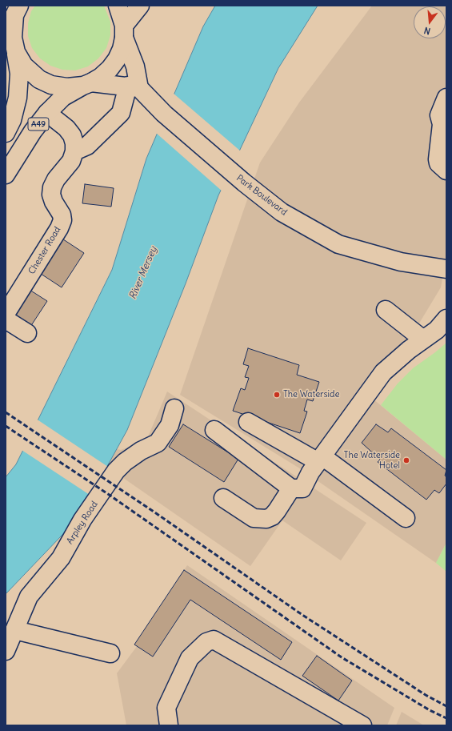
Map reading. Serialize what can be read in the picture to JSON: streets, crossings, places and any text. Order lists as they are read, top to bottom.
{
  "streets": {
    "main road": [
      "A49",
      "Park Boulevard",
      "Chester Road",
      "Arpley Road"
    ]
  },
  "water": ["River Mersey"],
  "places": ["The Waterside", "The Waterside Hotel"],
  "north": "bottom"
}
